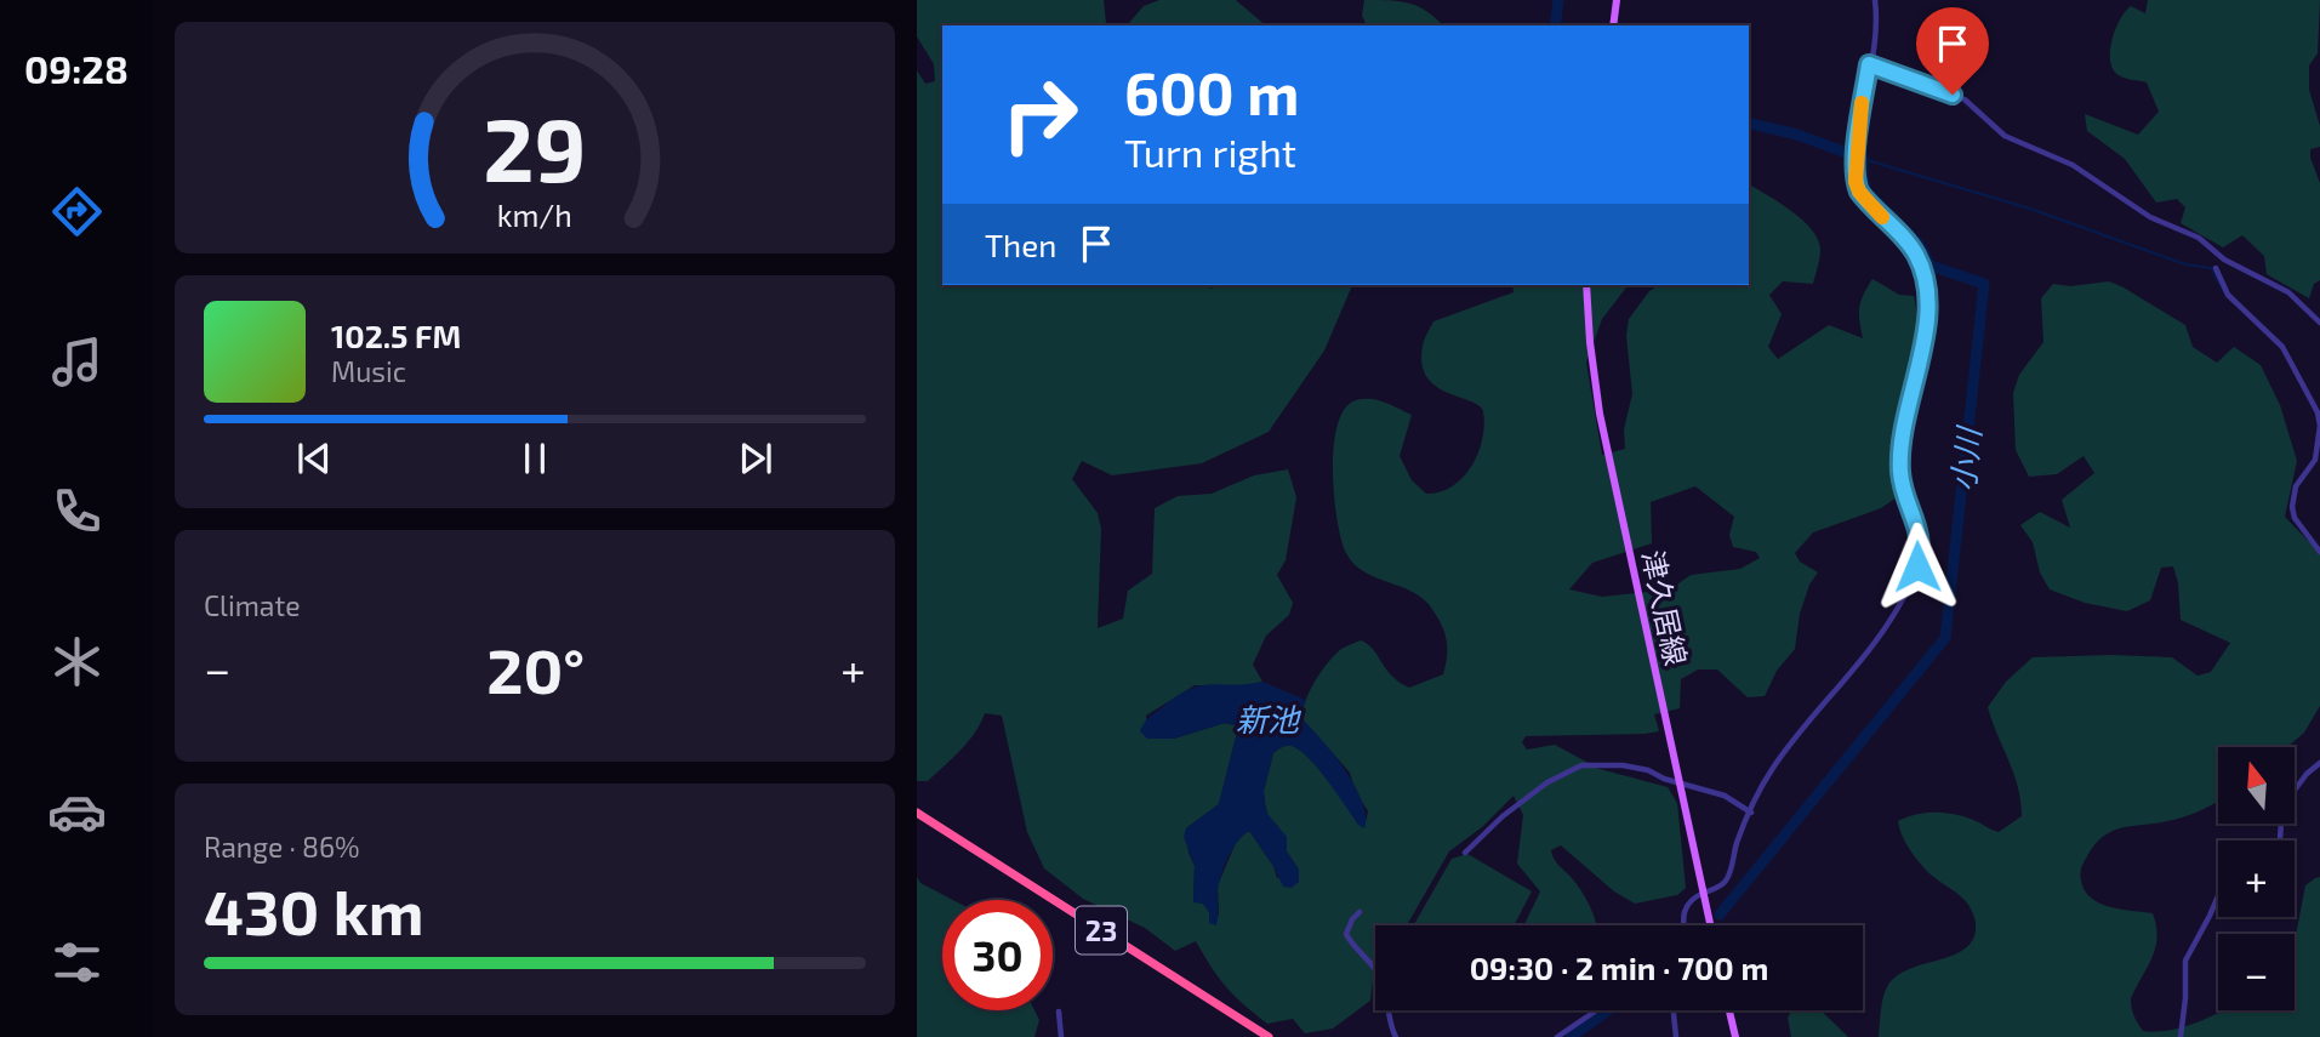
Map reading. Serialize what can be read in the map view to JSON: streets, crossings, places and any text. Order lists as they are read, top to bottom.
{
  "streets": {
    "highway": ["23"],
    "main road": ["津久居線"]
  },
  "water": ["小川", "新池"],
  "north": "top",
  "page": {
    "tabs": "09:28",
    "turn": ["600 m", "Turn right"],
    "then": "Then",
    "song": ["102.5 FM", "Music"],
    "tile": [
      "Climate",
      ["Range · 86%", "430 km"]
    ],
    "heat": ["−", "20°", "+"],
    "map_buttons": ["+", "−"],
    "limit": "30",
    "trip": "09:30 · 2 min · 700 m",
    "gauge": ["29", "km/h"]
  }
}
